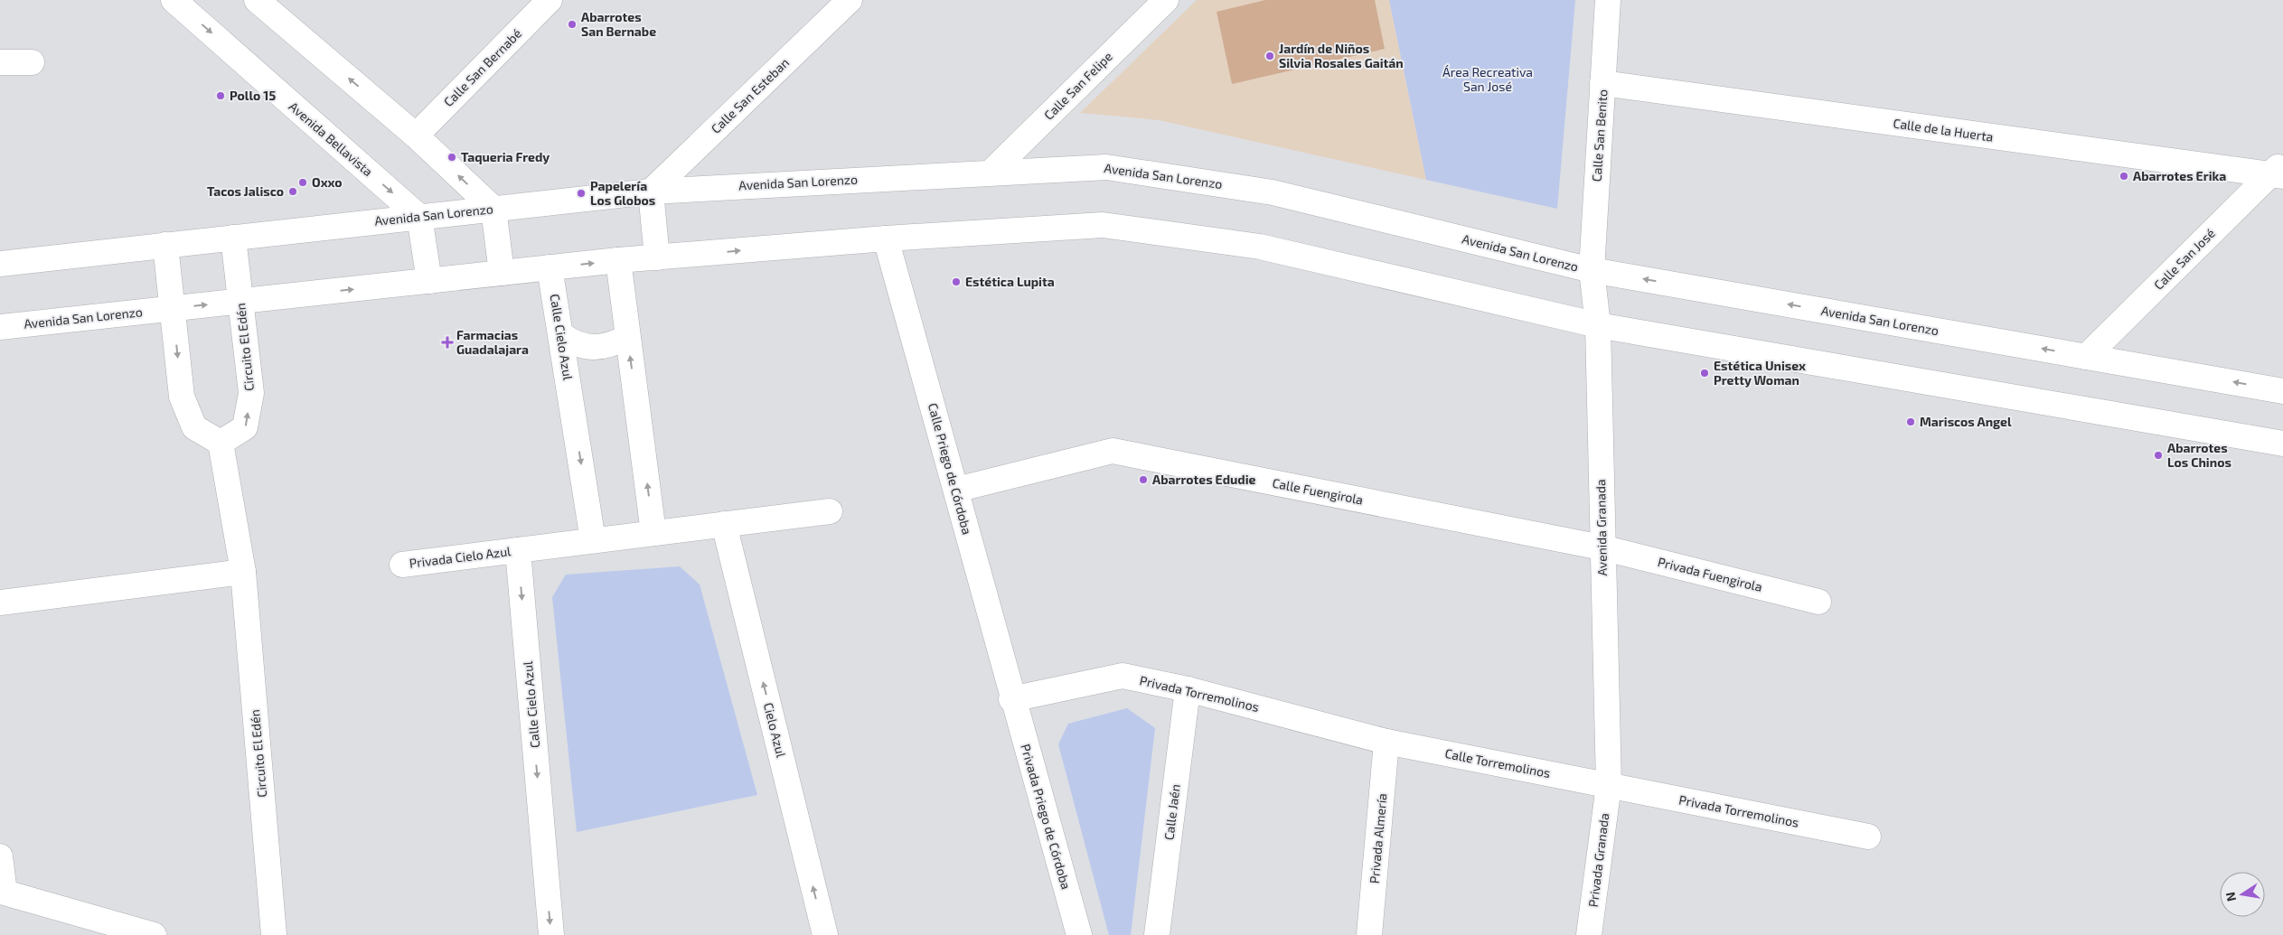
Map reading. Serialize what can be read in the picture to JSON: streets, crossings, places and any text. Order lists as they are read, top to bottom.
{
  "streets": {
    "street": [
      "Calle San Bernabé",
      "Calle San Felipe",
      "Calle San Esteban",
      "Calle de la Huerta",
      "Calle San Benito",
      "Avenida Bellavista",
      "Avenida San Lorenzo",
      "Calle San José",
      "Calle Cielo Azul",
      "Circuito El Edén",
      "Calle Priego de Córdoba",
      "Calle Fuengirola",
      "Avenida Granada",
      "Privada Cielo Azul",
      "Privada Fuengirola",
      "Privada Torremolinos",
      "Cielo Azul",
      "Calle Torremolinos",
      "Calle Jaén",
      "Privada Priego de Córdoba",
      "Privada Almería",
      "Privada Granada"
    ]
  },
  "crossings": [
    ["Calle San Felipe", "Avenida San Lorenzo"],
    ["Calle San Esteban", "Avenida San Lorenzo"],
    ["Calle de la Huerta", "Calle San Benito"],
    ["Calle de la Huerta", "Calle San José"],
    ["Calle San Benito", "Avenida San Lorenzo"],
    ["Calle San Benito", "Avenida Granada"],
    ["Avenida Bellavista", "Avenida San Lorenzo"],
    ["Avenida San Lorenzo", "Calle San José"],
    ["Avenida San Lorenzo", "Calle Cielo Azul"],
    ["Avenida San Lorenzo", "Circuito El Edén"],
    ["Avenida San Lorenzo", "Calle Priego de Córdoba"],
    ["Avenida San Lorenzo", "Avenida Granada"],
    ["Calle Cielo Azul", "Privada Cielo Azul"],
    ["Calle Priego de Córdoba", "Calle Fuengirola"],
    ["Calle Priego de Córdoba", "Privada Torremolinos"],
    ["Calle Priego de Córdoba", "Privada Priego de Córdoba"],
    ["Calle Fuengirola", "Avenida Granada"],
    ["Calle Fuengirola", "Privada Fuengirola"],
    ["Avenida Granada", "Privada Fuengirola"],
    ["Avenida Granada", "Privada Torremolinos"],
    ["Avenida Granada", "Calle Torremolinos"],
    ["Avenida Granada", "Privada Granada"],
    ["Privada Torremolinos", "Calle Torremolinos"],
    ["Privada Torremolinos", "Calle Jaén"],
    ["Privada Torremolinos", "Privada Priego de Córdoba"],
    ["Privada Torremolinos", "Privada Almería"],
    ["Privada Torremolinos", "Privada Granada"],
    ["Calle Torremolinos", "Privada Almería"],
    ["Calle Torremolinos", "Privada Granada"]
  ],
  "one_way": ["Cielo Azul"],
  "parks": ["Área Recreativa San José"],
  "places": {
    "other": [
      "Abarrotes San Bernabe",
      "Jardín de Niños Silvia Rosales Gaitán",
      "Pollo 15",
      "Taqueria Fredy",
      "Abarrotes Erika",
      "Oxxo",
      "Tacos Jalisco",
      "Papelería Los Globos",
      "Estética Lupita",
      "Estética Unisex Pretty Woman",
      "Mariscos Angel",
      "Abarrotes Los Chinos",
      "Abarrotes Edudie"
    ],
    "health": ["Farmacias Guadalajara"]
  },
  "north": "left"
}
